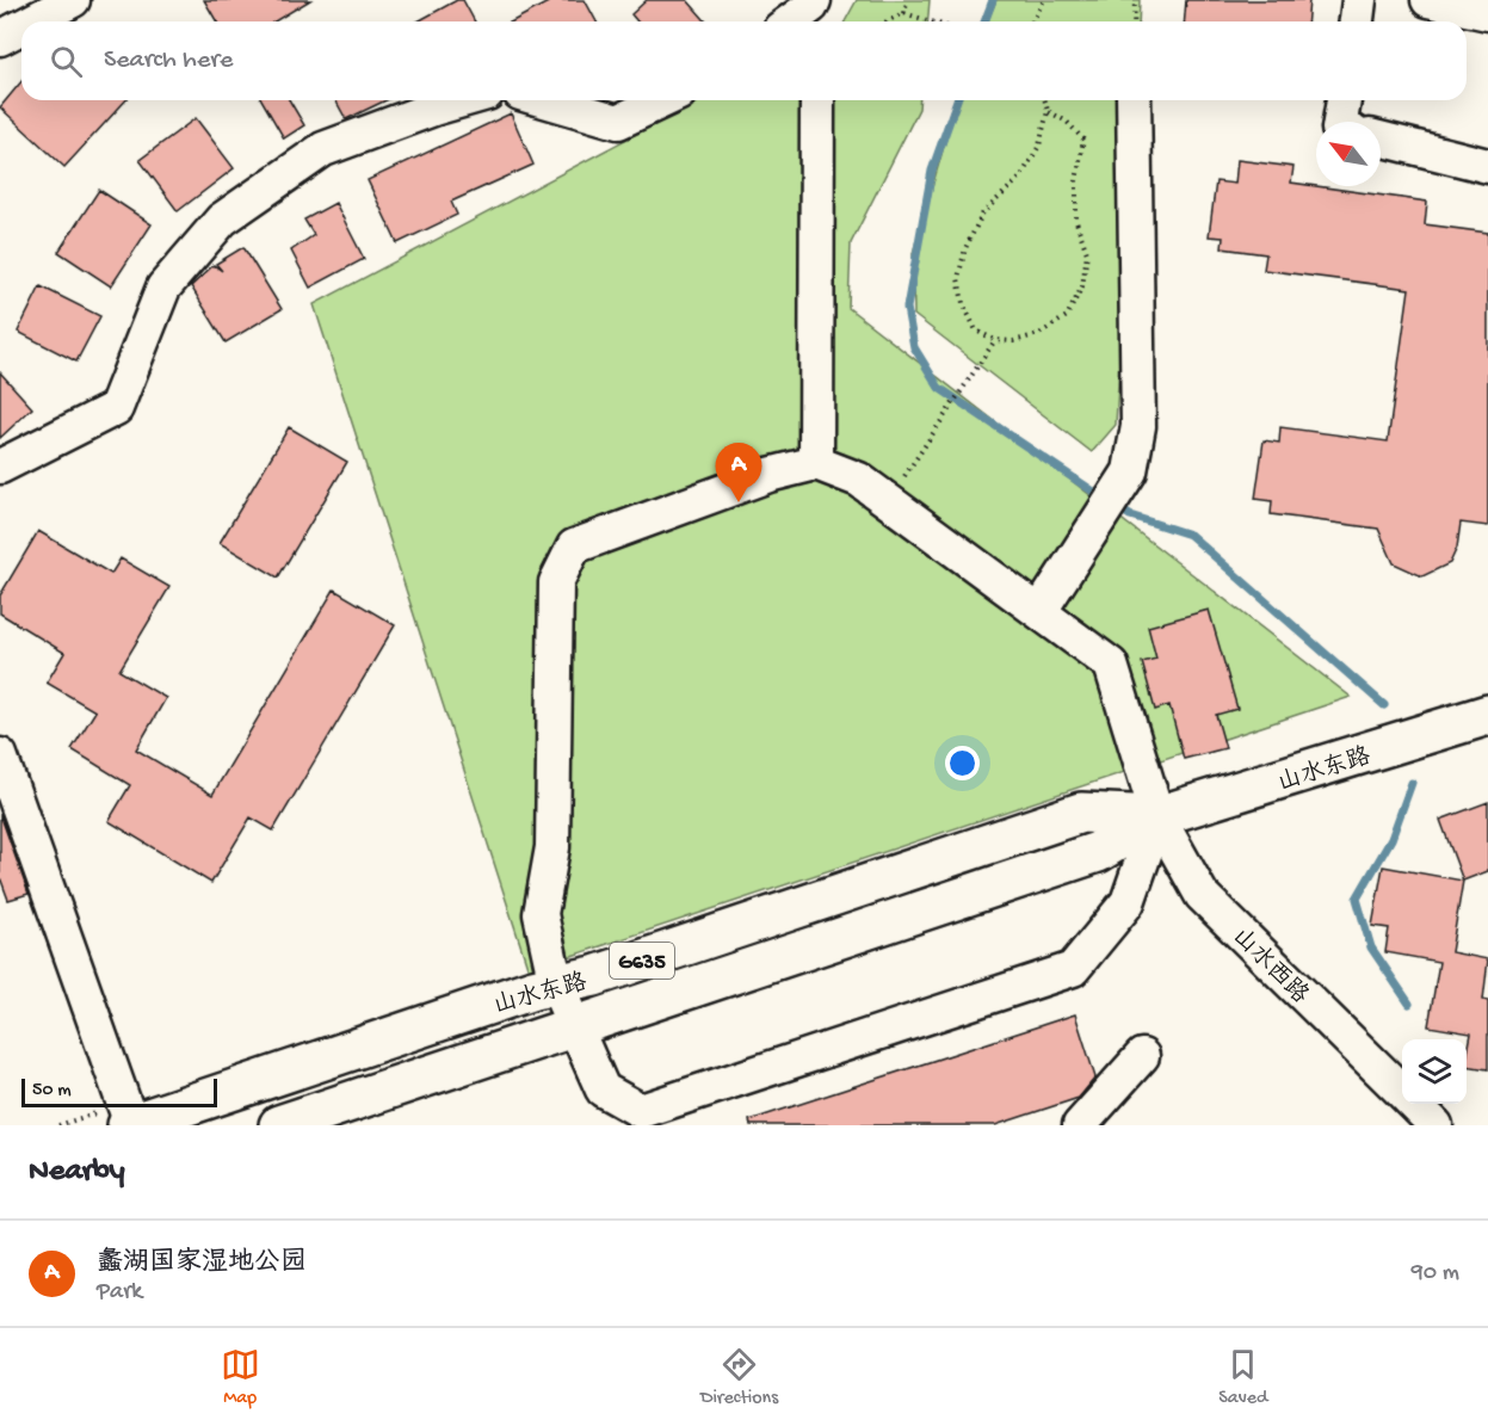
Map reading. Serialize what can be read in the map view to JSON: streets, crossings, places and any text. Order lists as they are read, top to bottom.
{
  "streets": {
    "highway": ["山水东路", "G635"],
    "street": ["山水西路"]
  },
  "crossings": [
    ["山水东路", "山水西路"]
  ],
  "scale_bar": "50 m",
  "north": "top left",
  "page": {
    "search": "Search here",
    "pins": "A",
    "scale": "50 m",
    "heading": "Nearby",
    "list": [
      {
        "mark": "A",
        "name": "蠡湖国家湿地公园",
        "note": "Park",
        "value": "90 m"
      }
    ],
    "nav": ["Map", "Directions", "Saved"]
  }
}
